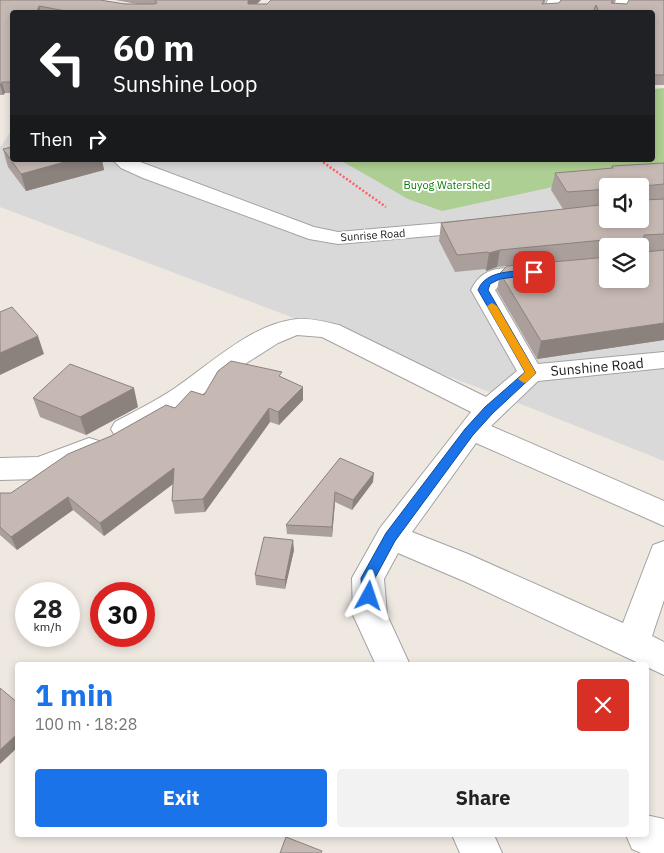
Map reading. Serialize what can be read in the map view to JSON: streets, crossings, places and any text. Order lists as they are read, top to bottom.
{
  "streets": {
    "street": ["Sunrise Road", "Sunshine Road"]
  },
  "parks": ["Buyog Watershed"],
  "page": {
    "turn": ["60 m", "Sunshine Loop"],
    "then": "Then",
    "speed": "28 km/h",
    "limit": "30",
    "heading": ["1 min", "100 m · 18:28"],
    "buttons": ["Exit", "Share"]
  }
}
